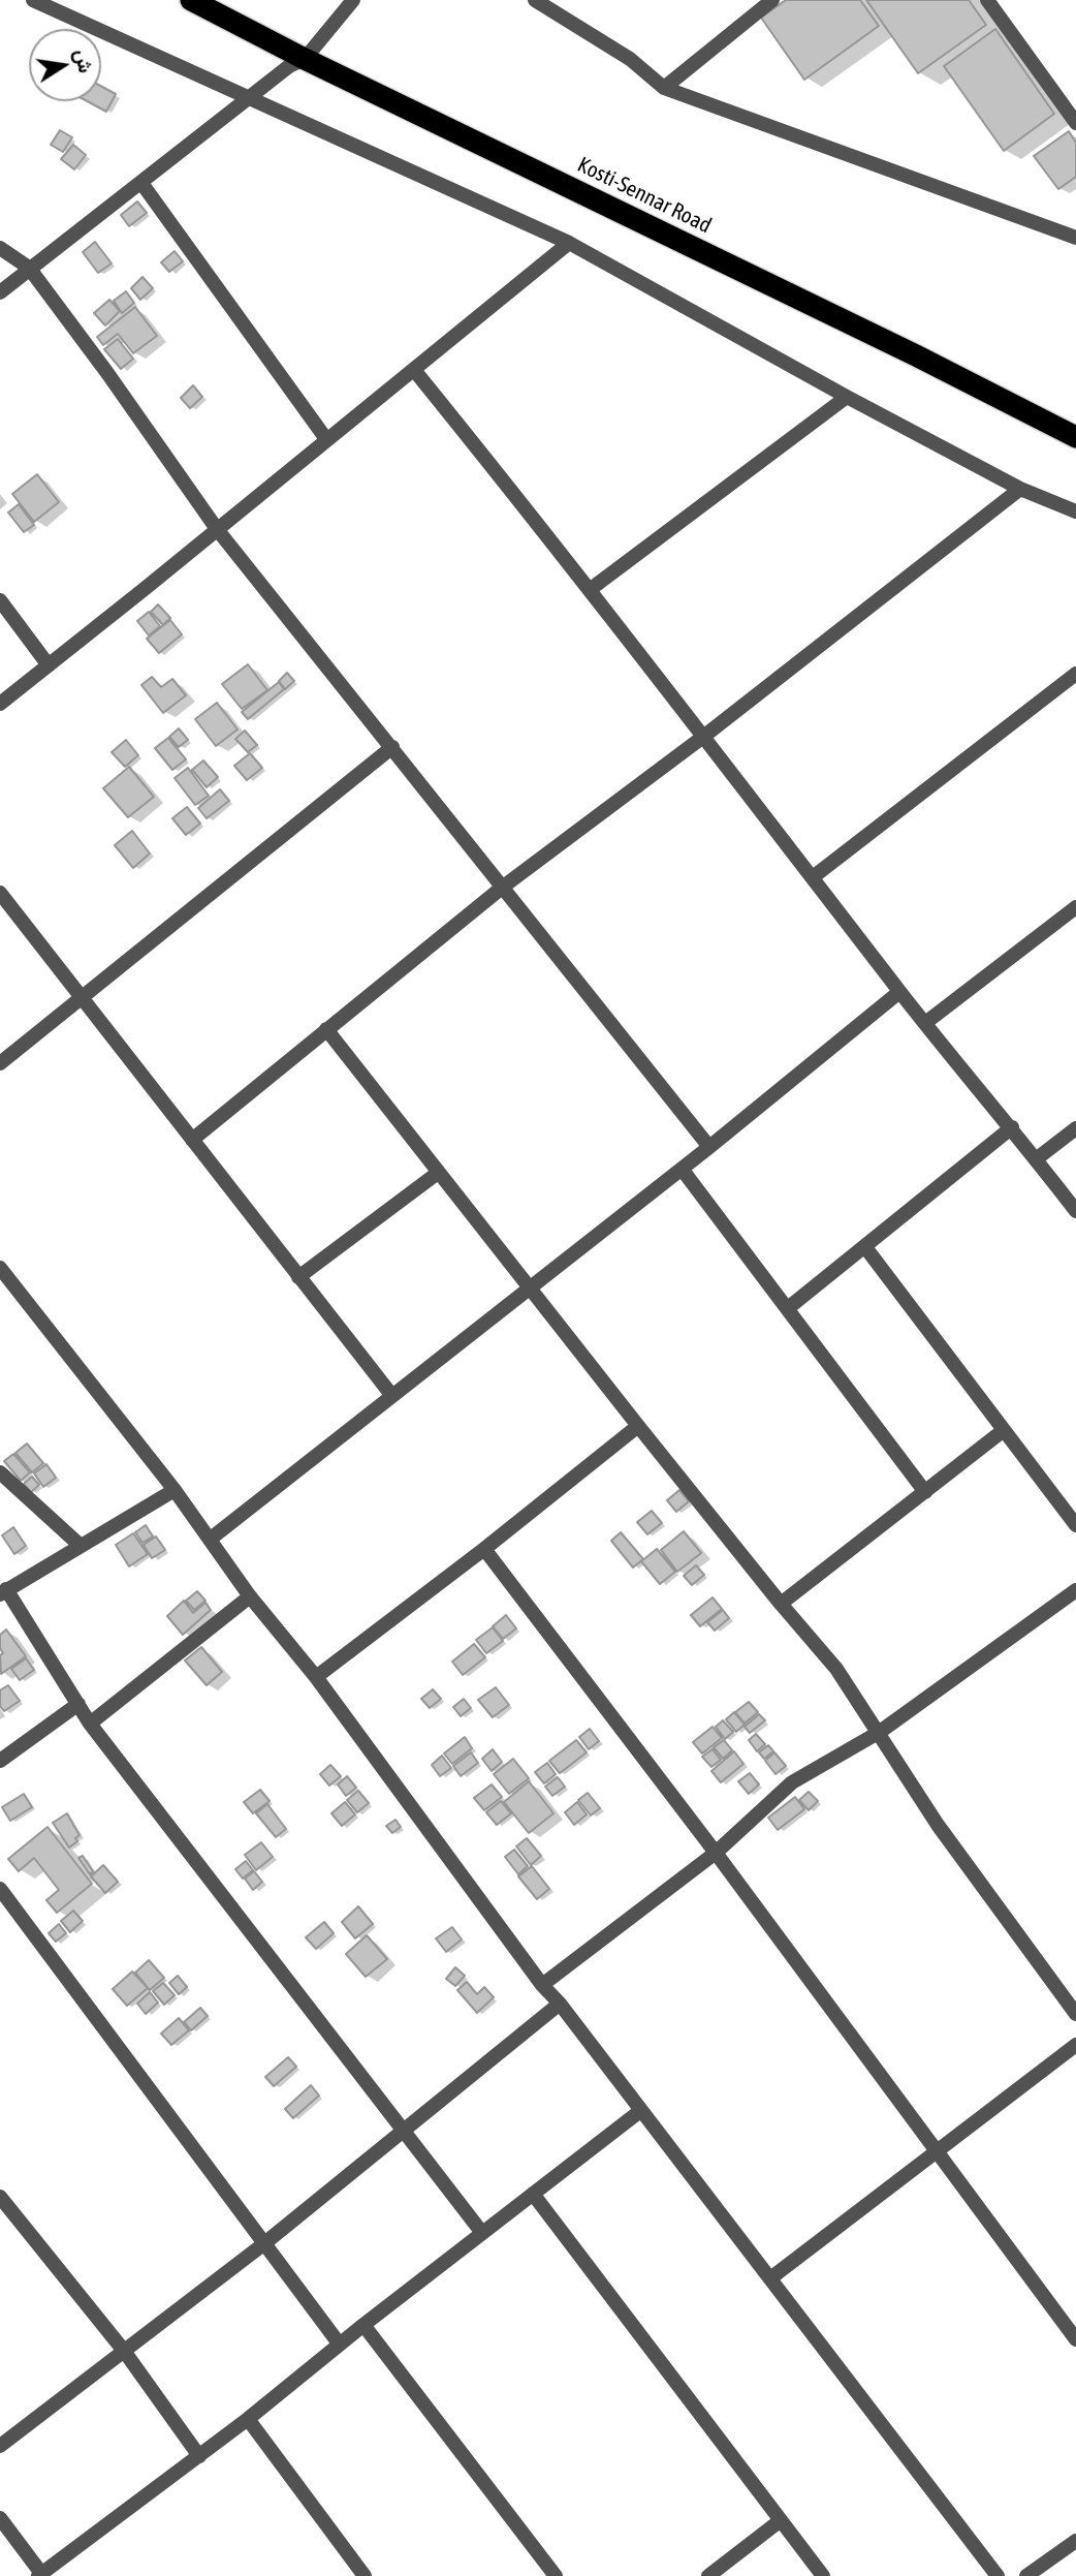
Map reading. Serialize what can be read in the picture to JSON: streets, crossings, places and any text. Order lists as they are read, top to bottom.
{
  "streets": {
    "highway": ["Kosti-Sennar Road"]
  },
  "north": "right"
}
